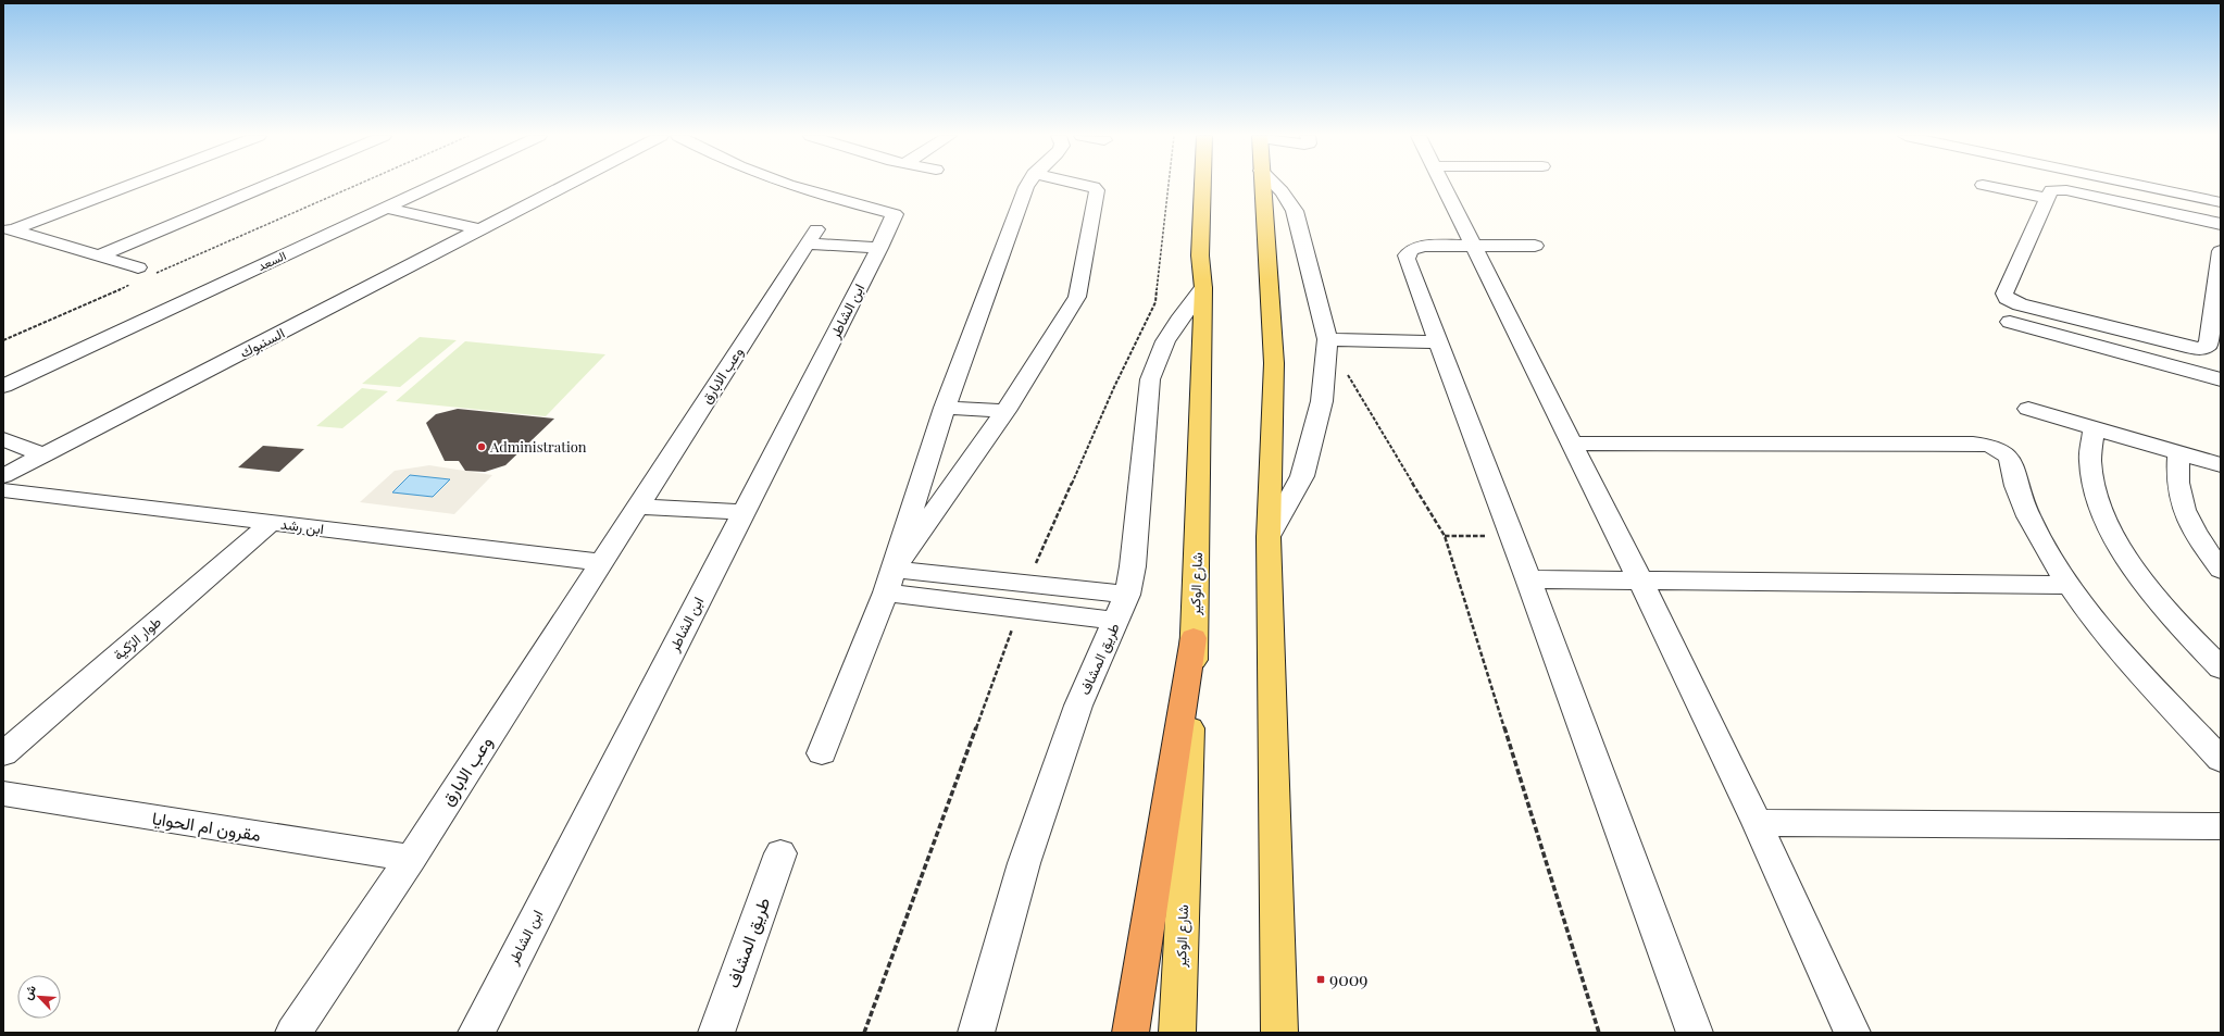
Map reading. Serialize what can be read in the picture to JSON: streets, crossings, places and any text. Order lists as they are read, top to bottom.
{
  "streets": {
    "main road": ["شارع الوكير"],
    "street": [
      "السعد",
      "ابن الشاطر",
      "السنبوك",
      "وعب الابارق",
      "ابن رشد",
      "طوار الرّكية",
      "طريق المشاف",
      "مقرون ام الحوايا"
    ]
  },
  "crossings": [
    ["ابن الشاطر", "وعب الابارق"],
    ["وعب الابارق", "ابن رشد"],
    ["وعب الابارق", "مقرون ام الحوايا"],
    ["ابن رشد", "طوار الرّكية"],
    ["شارع الوكير", "طريق المشاف"]
  ],
  "places": {
    "other": ["Administration"],
    "transit": ["9009"]
  },
  "north": "top left"
}
